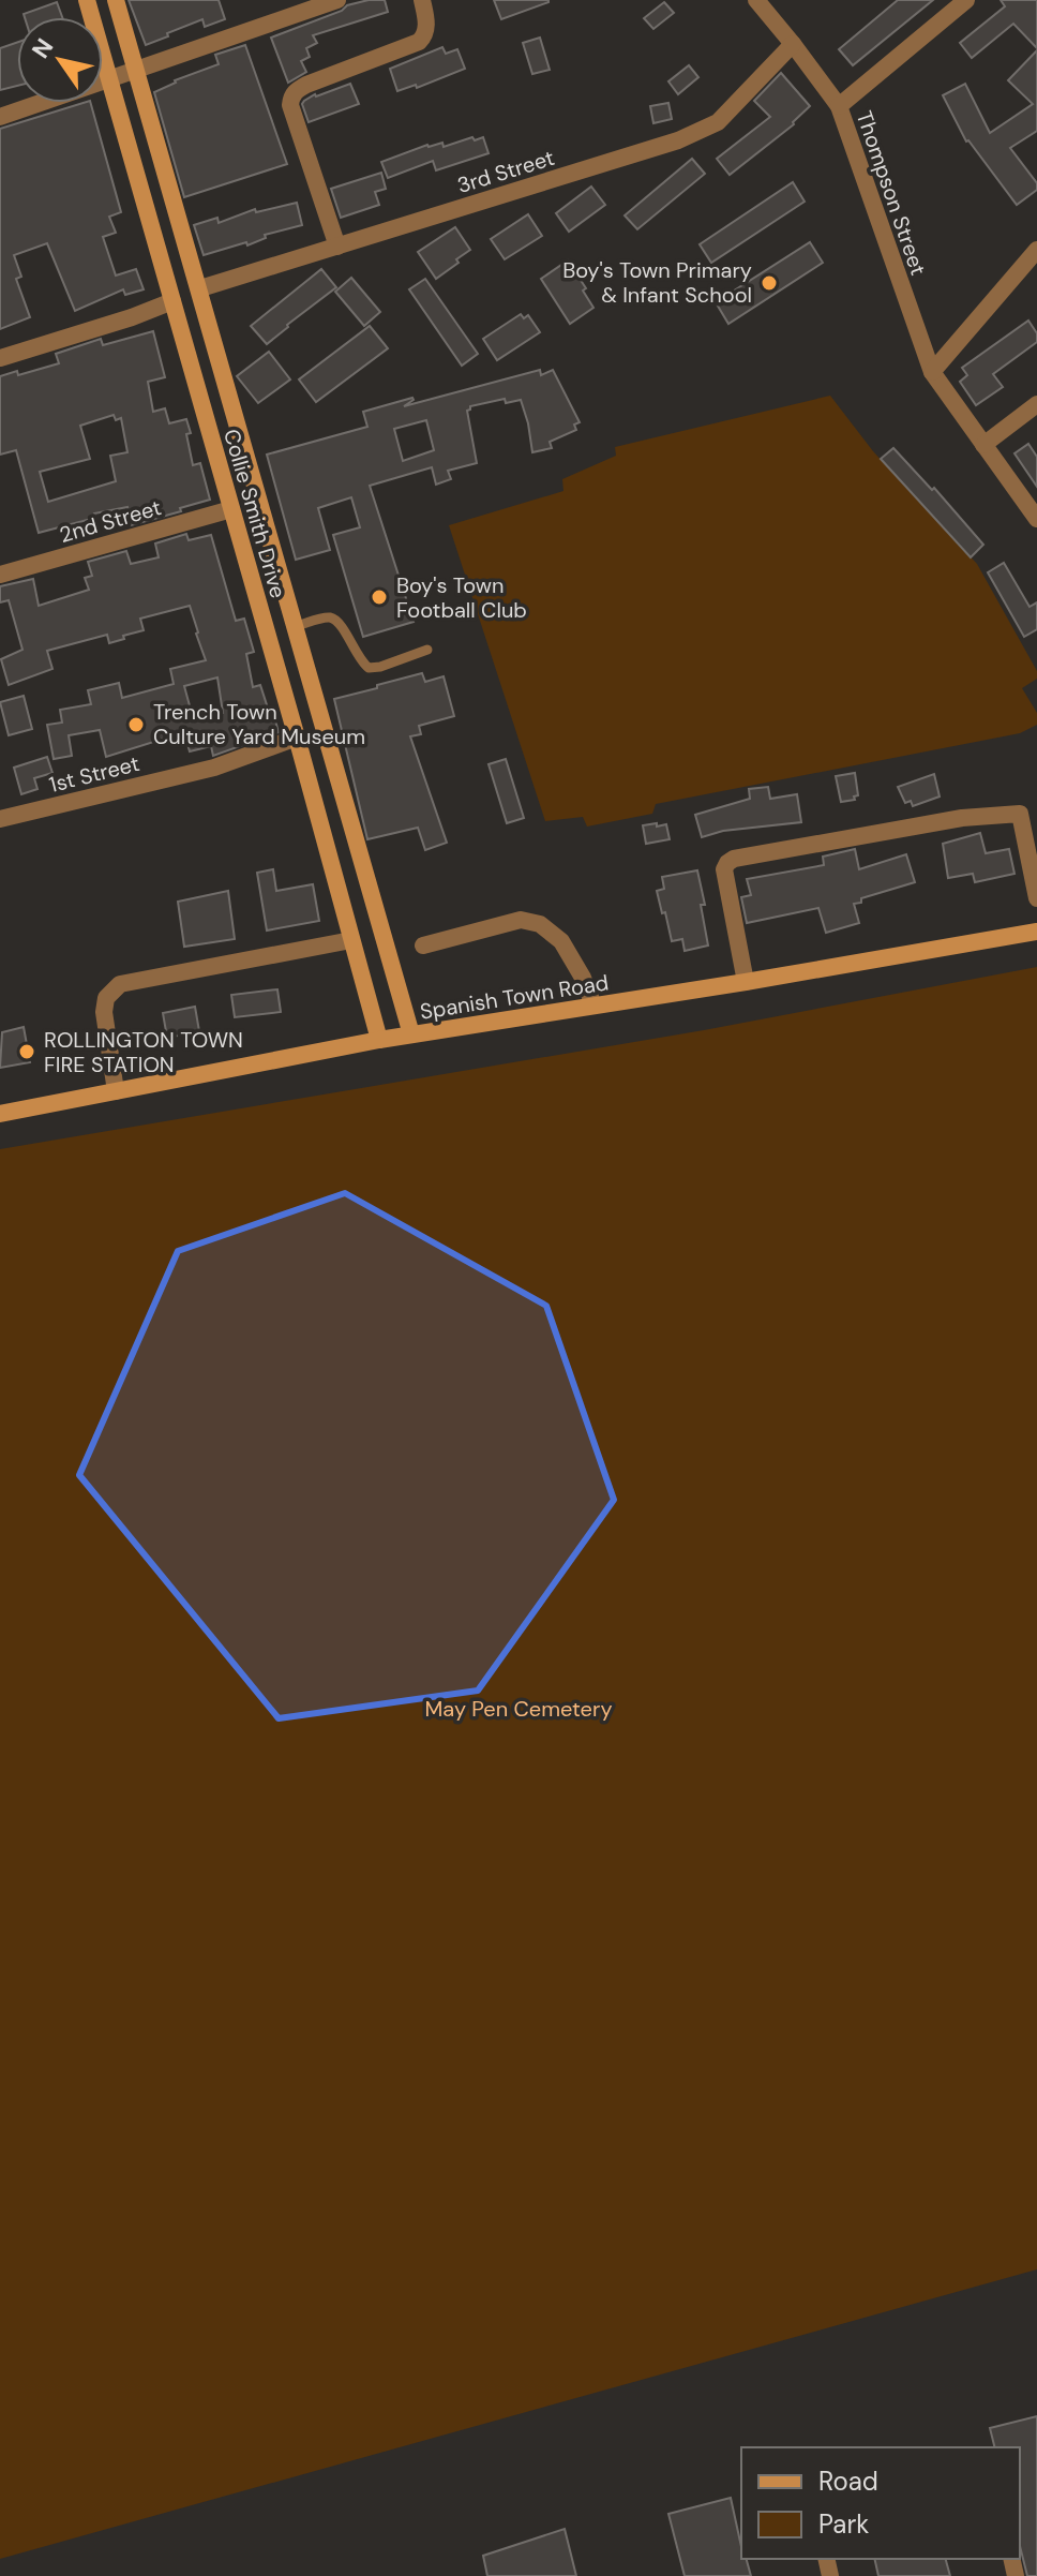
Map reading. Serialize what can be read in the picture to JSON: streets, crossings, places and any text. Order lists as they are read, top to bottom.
{
  "streets": {
    "street": [
      "3rd Street",
      "Thompson Street",
      "Collie Smith Drive",
      "2nd Street",
      "1st Street",
      "Spanish Town Road"
    ]
  },
  "crossings": [
    ["3rd Street", "Thompson Street"],
    ["3rd Street", "Collie Smith Drive"],
    ["Collie Smith Drive", "2nd Street"],
    ["Collie Smith Drive", "1st Street"],
    ["Collie Smith Drive", "Spanish Town Road"]
  ],
  "parks": ["May Pen Cemetery"],
  "places": [
    "Boy's Town Primary & Infant School",
    "Boy's Town Football Club",
    "Trench Town Culture Yard Museum",
    "ROLLINGTON TOWN FIRE STATION"
  ],
  "legend": ["Road", "Park"],
  "north": "top left"
}
